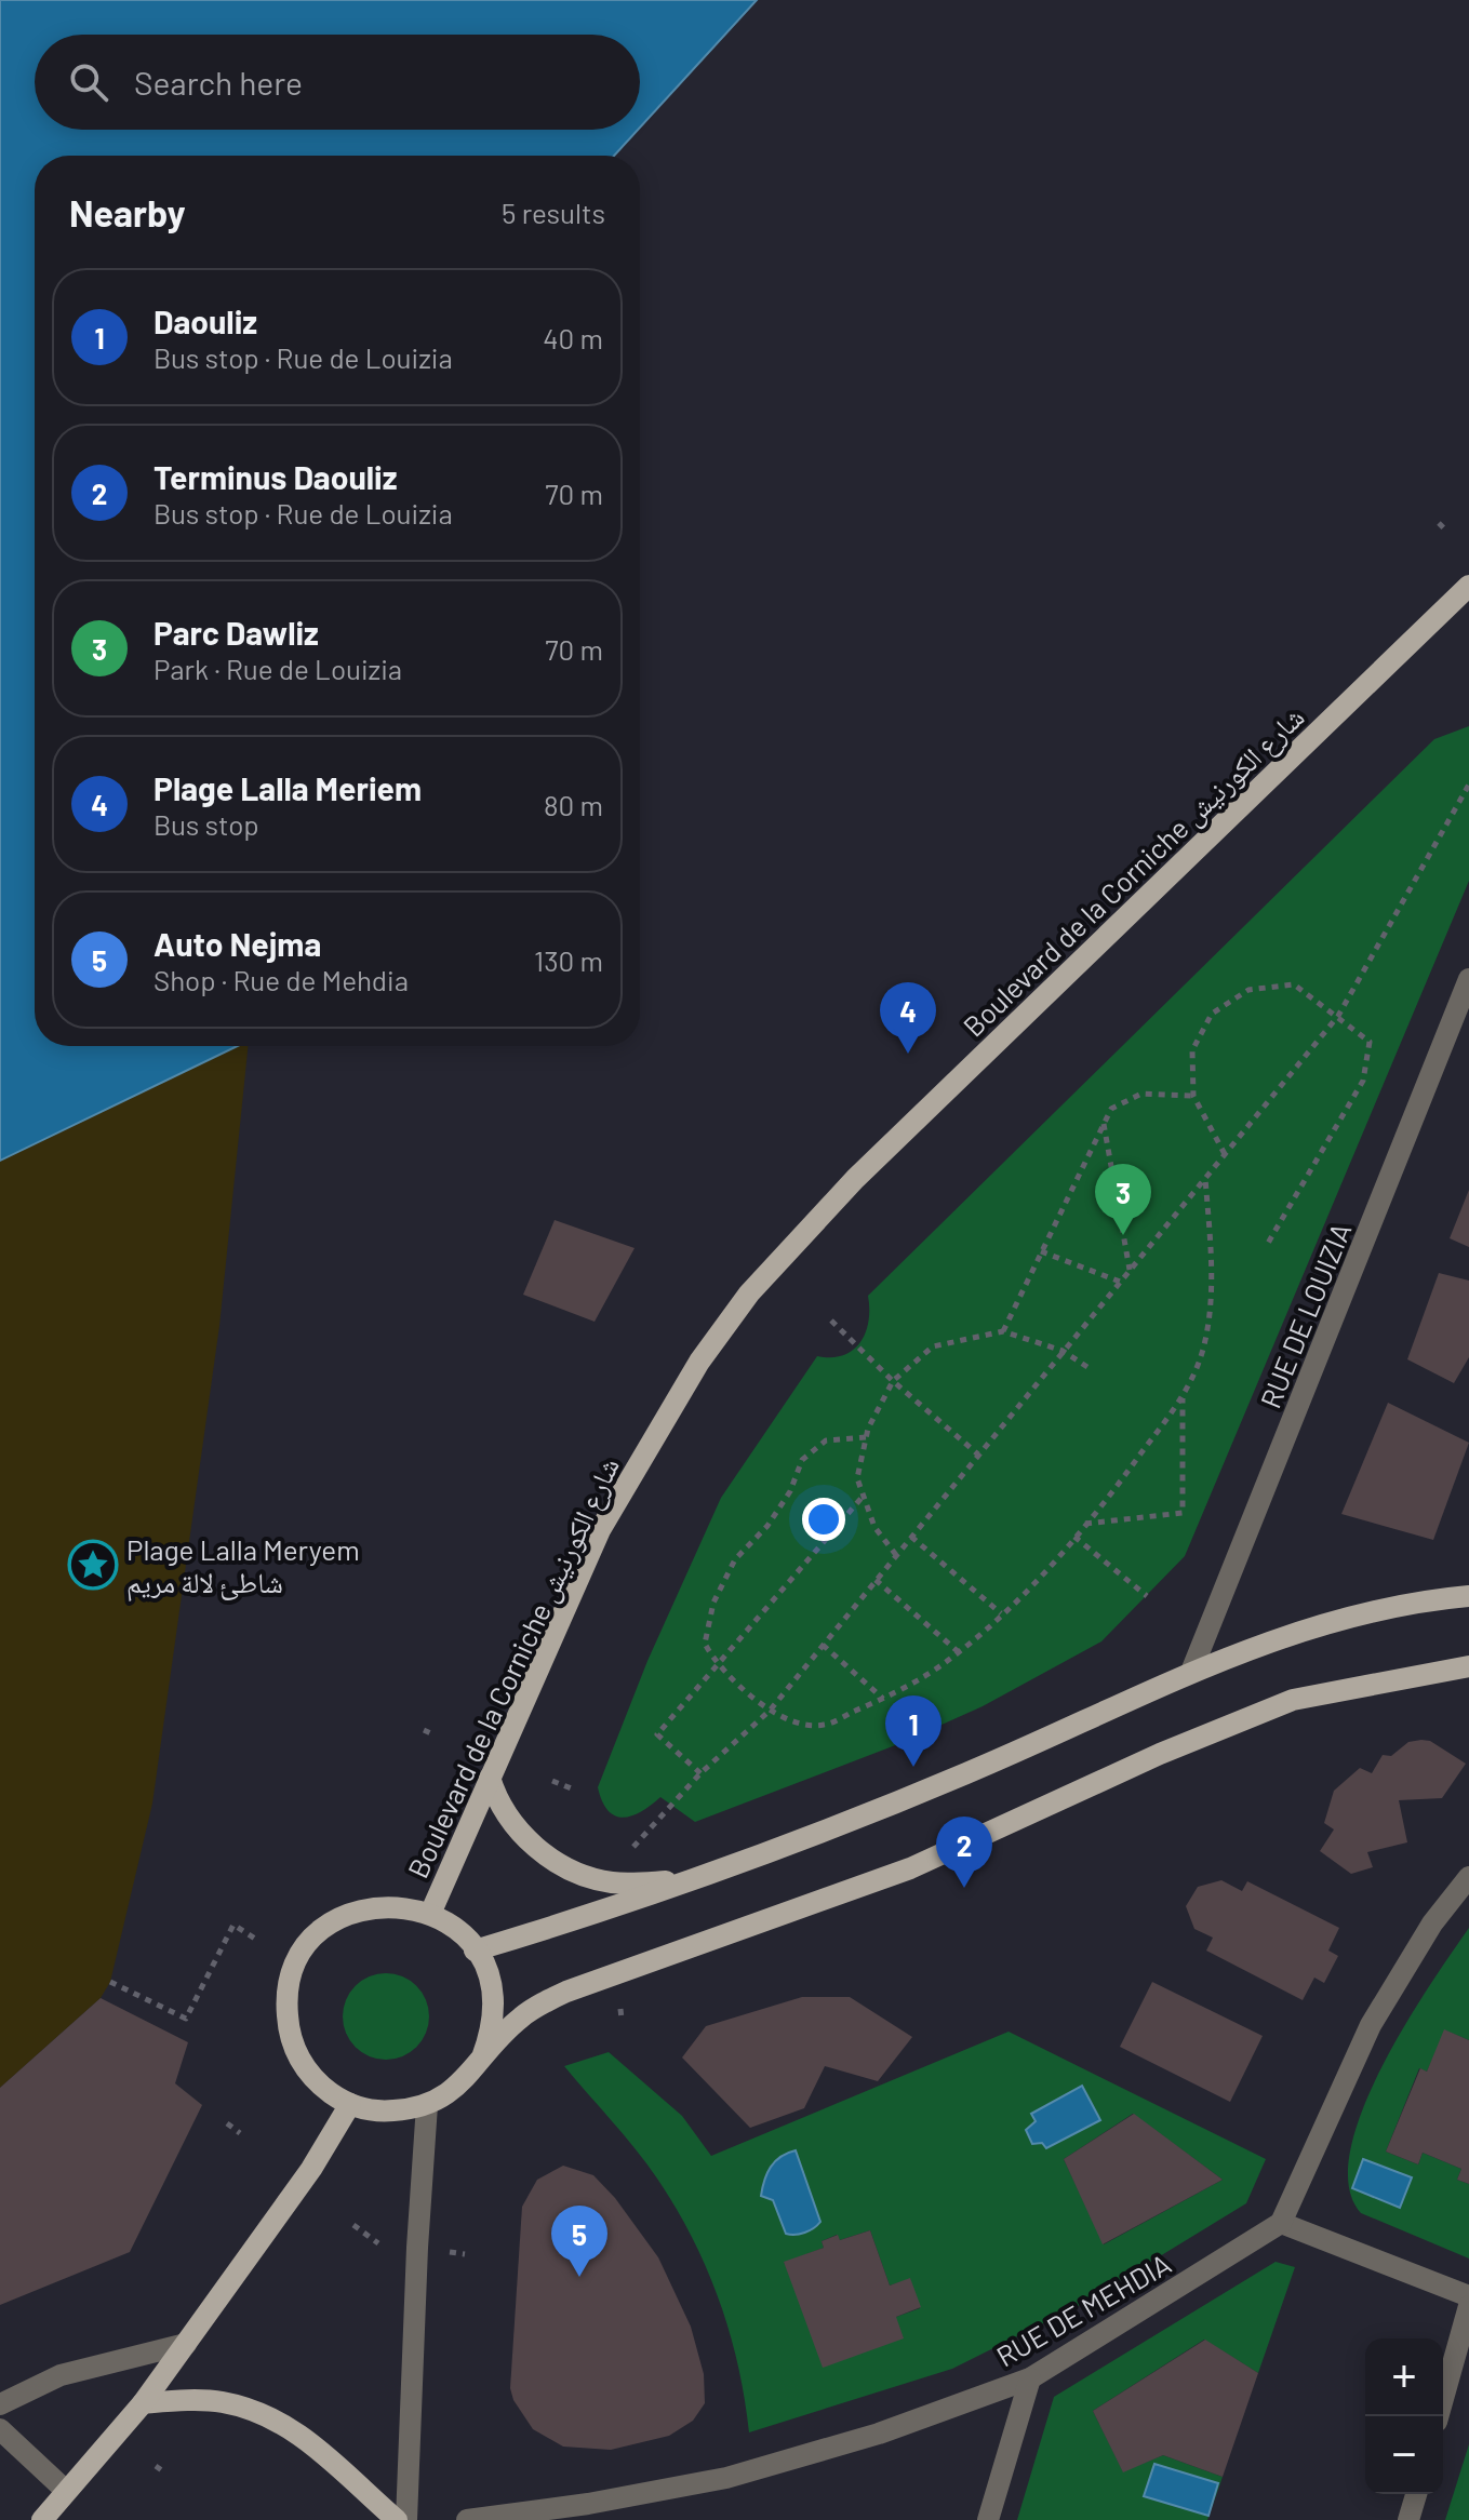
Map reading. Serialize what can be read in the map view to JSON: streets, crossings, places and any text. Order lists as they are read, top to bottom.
{
  "streets": {
    "main road": ["Boulevard de la Corniche شارع الكورنيش"],
    "street": ["RUE DE LOUIZIA", "RUE DE MEHDIA"]
  },
  "places": {
    "place": ["Plage Lalla Meryem شاطئ لالة مريم"]
  },
  "page": {
    "search": "Search here",
    "heading": ["Nearby", "5 results"],
    "list": [
      {
        "mark": "1",
        "name": "Daouliz",
        "note": "Bus stop · Rue de Louizia",
        "value": "40 m"
      },
      {
        "mark": "2",
        "name": "Terminus Daouliz",
        "note": "Bus stop · Rue de Louizia",
        "value": "70 m"
      },
      {
        "mark": "3",
        "name": "Parc Dawliz",
        "note": "Park · Rue de Louizia",
        "value": "70 m"
      },
      {
        "mark": "4",
        "name": "Plage Lalla Meriem",
        "note": "Bus stop",
        "value": "80 m"
      },
      {
        "mark": "5",
        "name": "Auto Nejma",
        "note": "Shop · Rue de Mehdia",
        "value": "130 m"
      }
    ],
    "pins": [
      "4",
      "3",
      "1",
      "2",
      "5"
    ],
    "map_buttons": ["+", "−"]
  }
}
